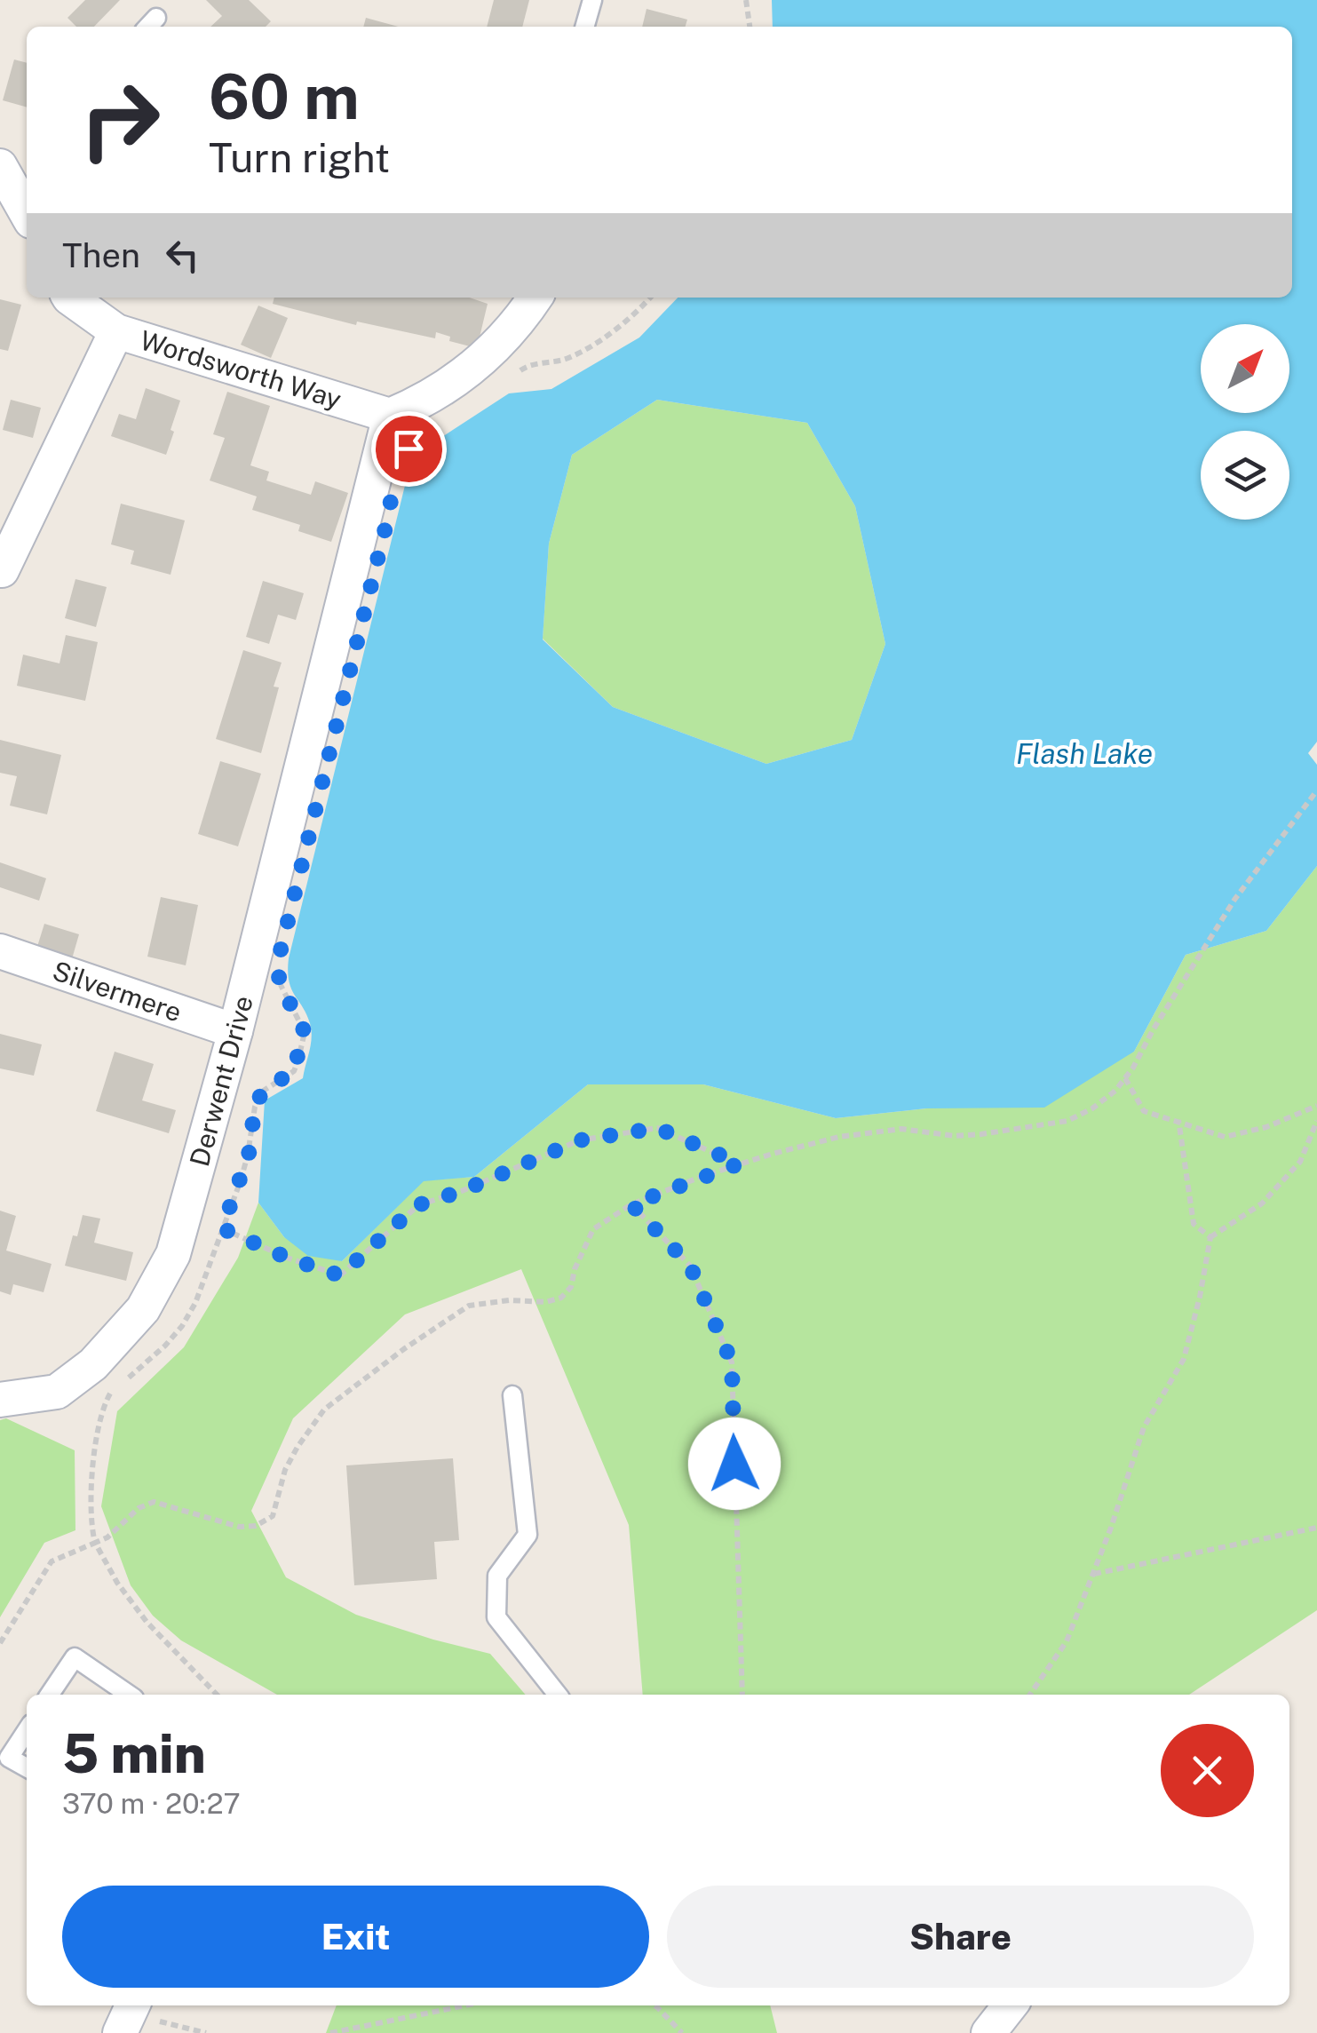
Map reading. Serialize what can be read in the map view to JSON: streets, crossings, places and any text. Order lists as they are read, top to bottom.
{
  "streets": {
    "street": ["Wordsworth Way", "Silvermere", "Derwent Drive"]
  },
  "crossings": [
    ["Wordsworth Way", "Derwent Drive"],
    ["Silvermere", "Derwent Drive"]
  ],
  "water": ["Flash Lake"],
  "north": "top right",
  "page": {
    "turn": ["60 m", "Turn right"],
    "then": "Then",
    "heading": ["5 min", "370 m · 20:27"],
    "buttons": ["Exit", "Share"]
  }
}
